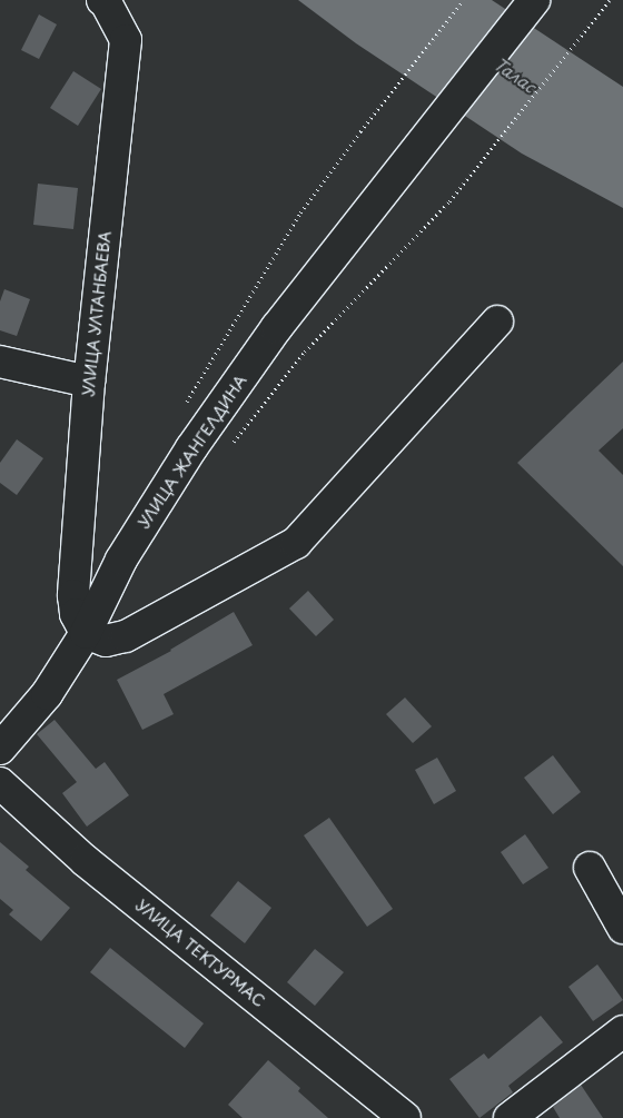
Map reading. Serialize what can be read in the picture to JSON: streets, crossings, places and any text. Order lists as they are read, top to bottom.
{
  "streets": {
    "street": ["УЛИЦА УЛТАНБАЕВА", "УЛИЦА ЖАНГЕЛДИНА", "УЛИЦА ТЕКТУРМАС"]
  },
  "crossings": [
    ["УЛИЦА УЛТАНБАЕВА", "УЛИЦА ЖАНГЕЛДИНА"]
  ],
  "water": ["Талас"]
}
